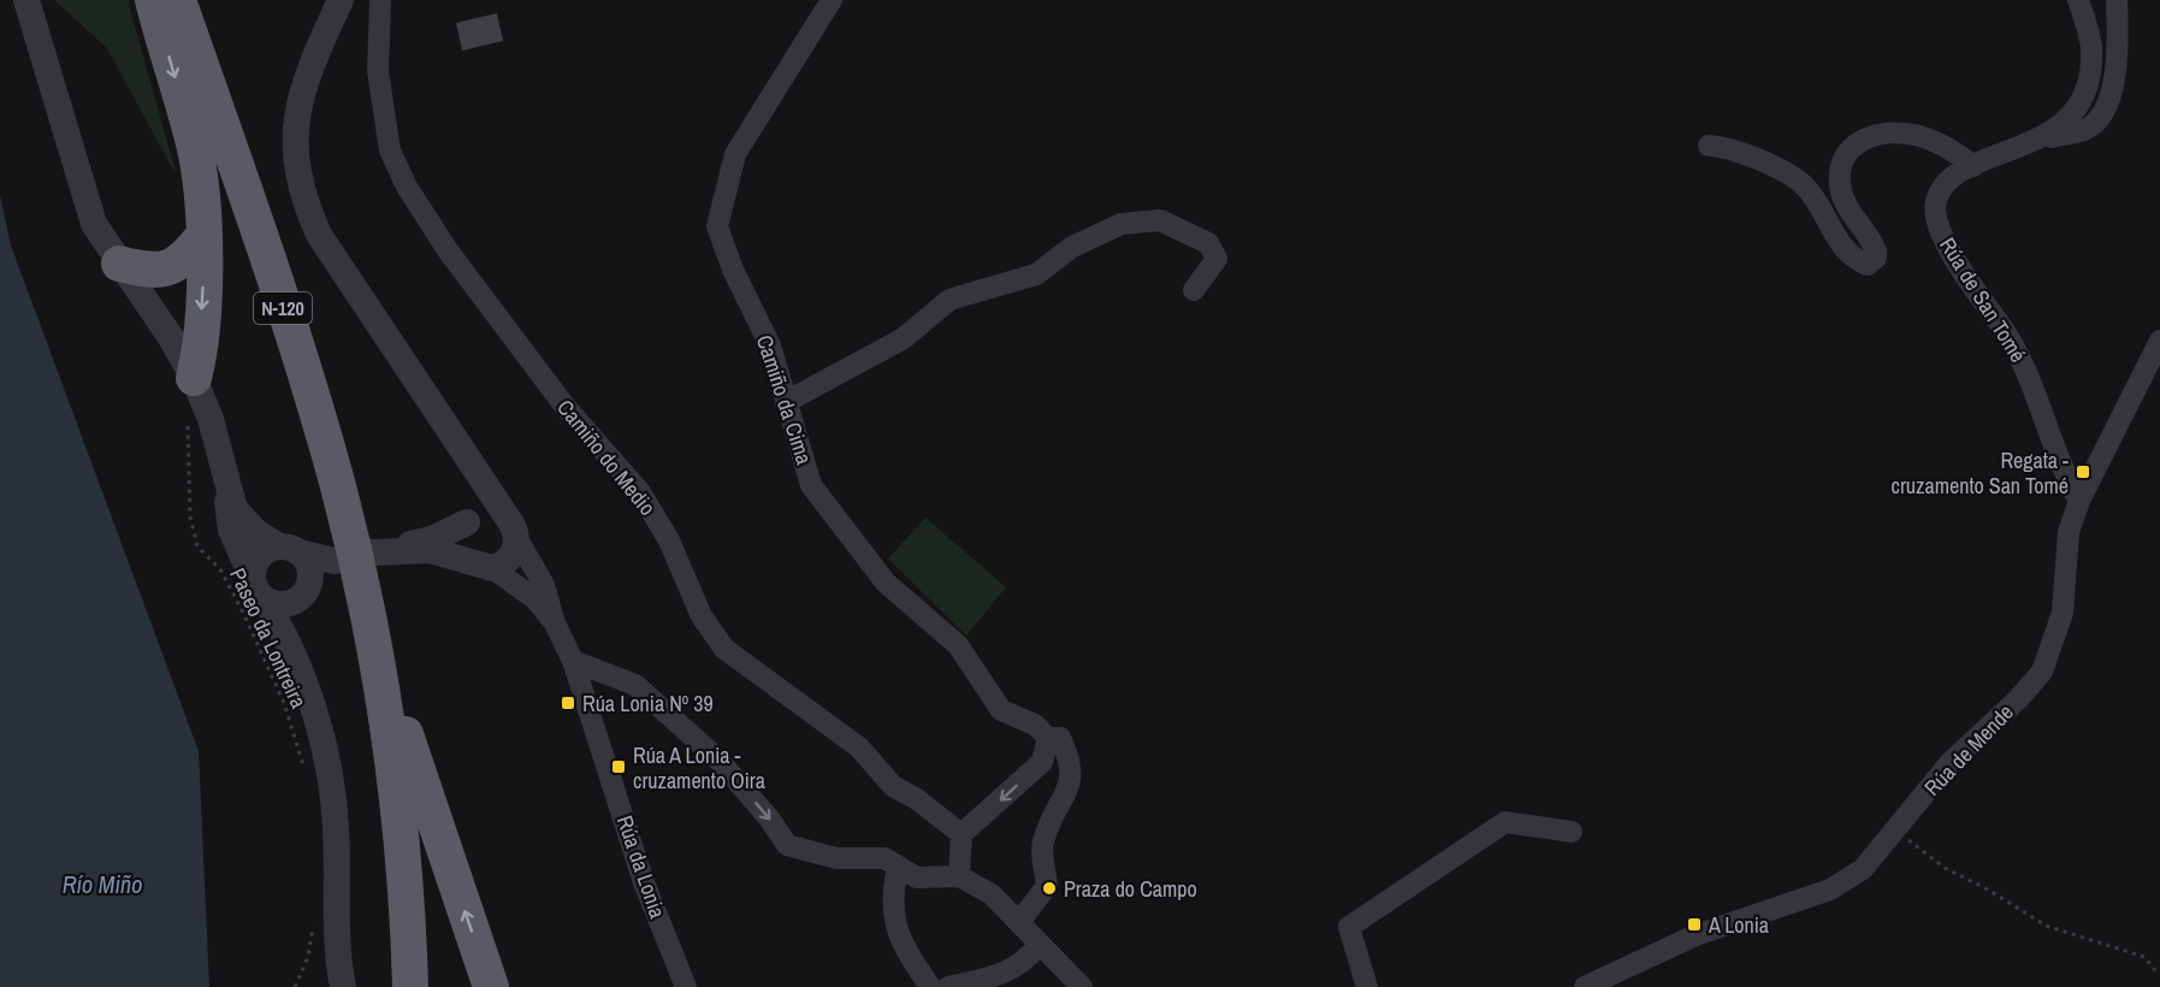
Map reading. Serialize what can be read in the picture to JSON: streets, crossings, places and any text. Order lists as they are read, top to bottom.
{
  "streets": {
    "highway": ["N-120"],
    "street": [
      "Rúa de San Tomé",
      "Camiño da Cima",
      "Camiño do Medio",
      "Rúa de Mende",
      "Rúa da Lonia"
    ],
    "path": ["Paseo da Lontreira"]
  },
  "crossings": [
    ["Rúa de San Tomé", "Rúa de Mende"]
  ],
  "water": ["Río Miño"],
  "places": {
    "transit": [
      "Regata - cruzamento San Tomé",
      "Rúa Lonia Nº 39",
      "Rúa A Lonia - cruzamento Oira",
      "A Lonia"
    ],
    "other": ["Praza do Campo"]
  }
}
